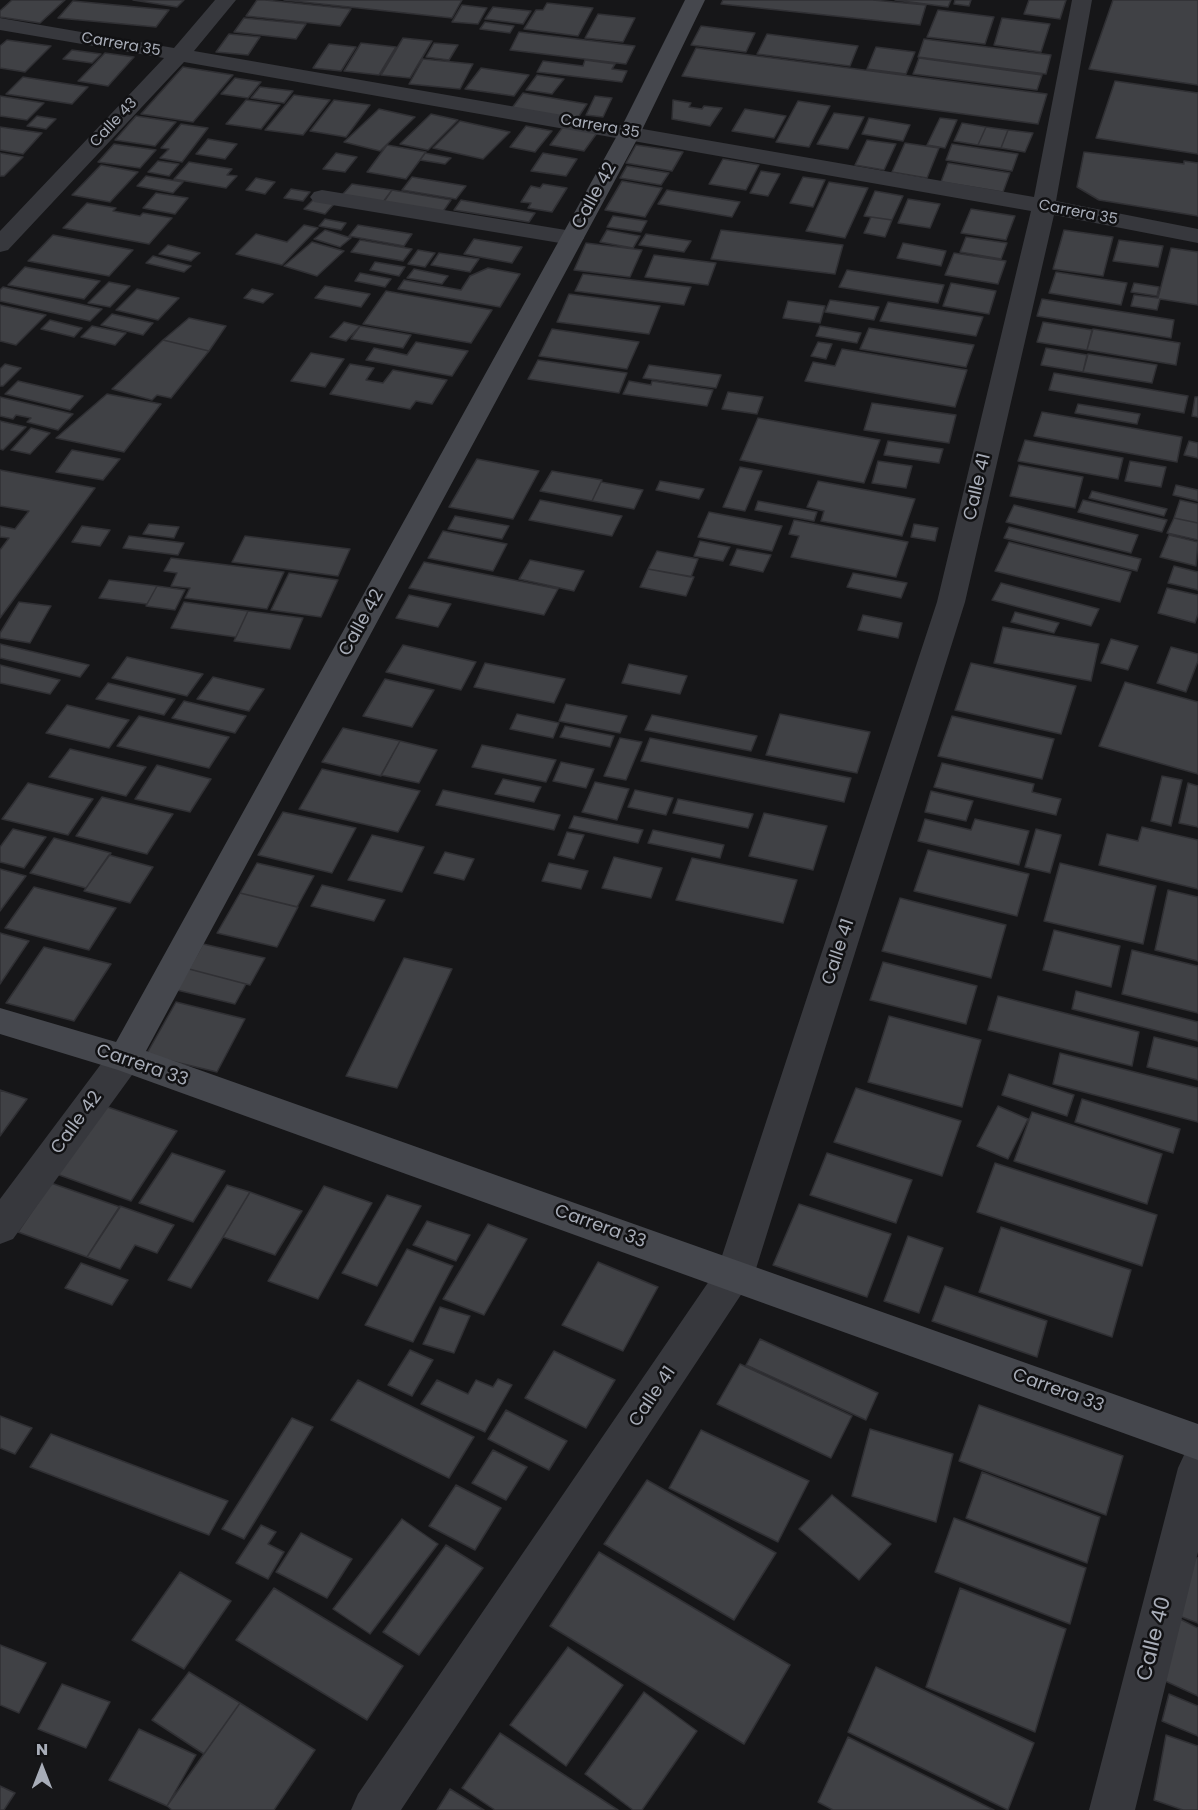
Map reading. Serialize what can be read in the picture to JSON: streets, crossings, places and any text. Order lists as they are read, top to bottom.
{
  "streets": {
    "street": [
      "Carrera 35",
      "Calle 43",
      "Calle 42",
      "Calle 41",
      "Carrera 33",
      "Calle 40"
    ]
  },
  "crossings": [
    ["Carrera 35", "Calle 43"],
    ["Carrera 35", "Calle 42"],
    ["Carrera 35", "Calle 41"],
    ["Calle 42", "Carrera 33"],
    ["Calle 41", "Carrera 33"]
  ],
  "north": "top"
}
